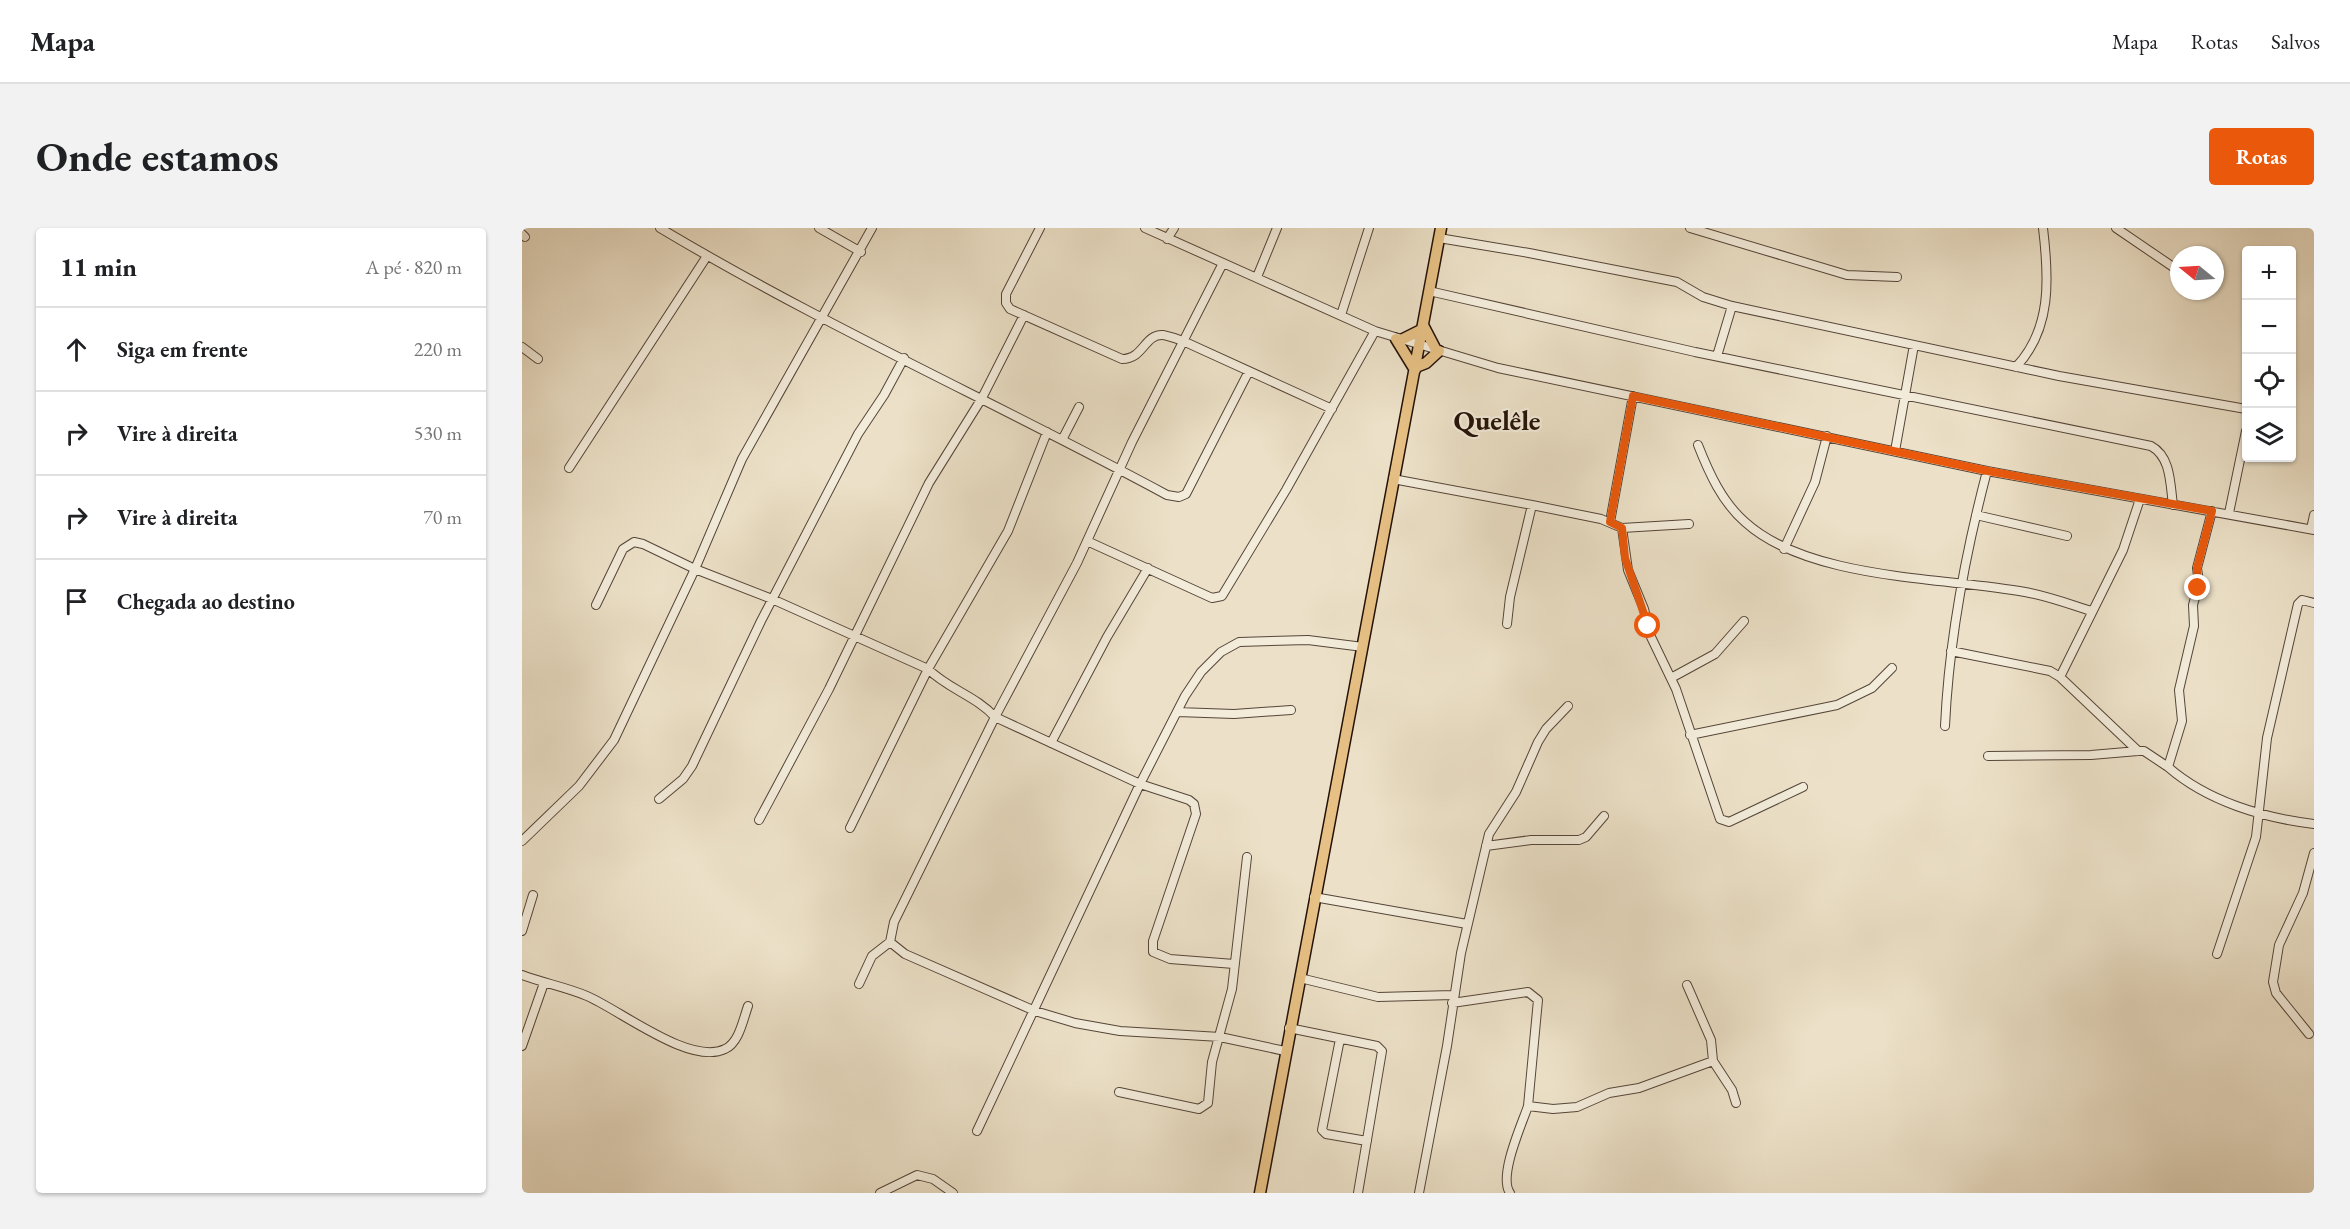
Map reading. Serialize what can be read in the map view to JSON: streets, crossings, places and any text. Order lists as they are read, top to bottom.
{
  "districts": ["Quelêle"],
  "north": "left",
  "page": {
    "header": "Mapa",
    "nav": ["Mapa", "Rotas", "Salvos"],
    "buttons": "Rotas",
    "title": "Onde estamos",
    "heading": ["11 min", "A pé · 820 m"],
    "map_buttons": ["+", "−"],
    "list": [
      ["Siga em frente", "220 m"],
      ["Vire à direita", "530 m"],
      ["Vire à direita", "70 m"],
      "Chegada ao destino"
    ]
  }
}
